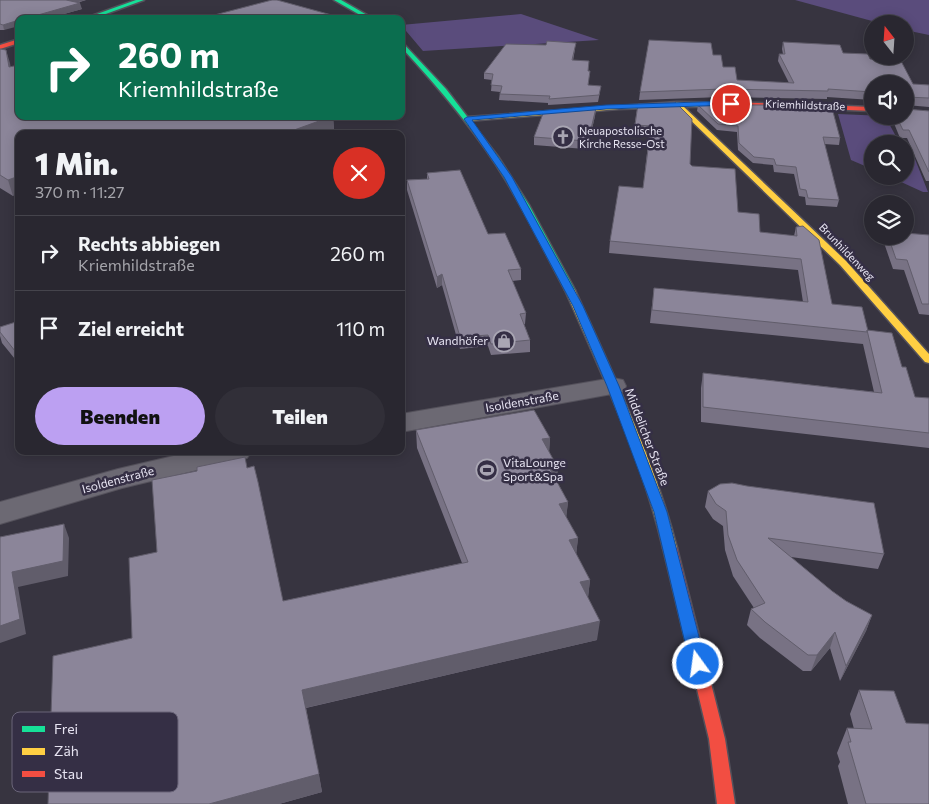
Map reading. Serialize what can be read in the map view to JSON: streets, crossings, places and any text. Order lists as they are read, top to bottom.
{
  "streets": {
    "street": [
      "Kriemhildstraße",
      "Brunhildenweg",
      "Isoldenstraße",
      "Middelicher Straße"
    ]
  },
  "crossings": [
    ["Kriemhildstraße", "Brunhildenweg"],
    ["Kriemhildstraße", "Middelicher Straße"],
    ["Isoldenstraße", "Middelicher Straße"]
  ],
  "places": {
    "church": ["Neuapostolische Kirche Resse-Ost"],
    "shop": ["Wandhöfer"],
    "sports": ["VitaLounge Sport&Spa"]
  },
  "legend": ["Frei", "Zäh", "Stau"],
  "north": "top",
  "page": {
    "turn": ["260 m", "Kriemhildstraße"],
    "heading": ["1 Min.", "370 m · 11:27"],
    "list": [
      {
        "name": "Rechts abbiegen",
        "note": "Kriemhildstraße",
        "value": "260 m"
      },
      {
        "name": "Ziel erreicht",
        "value": "110 m"
      }
    ],
    "buttons": ["Beenden", "Teilen"]
  }
}
